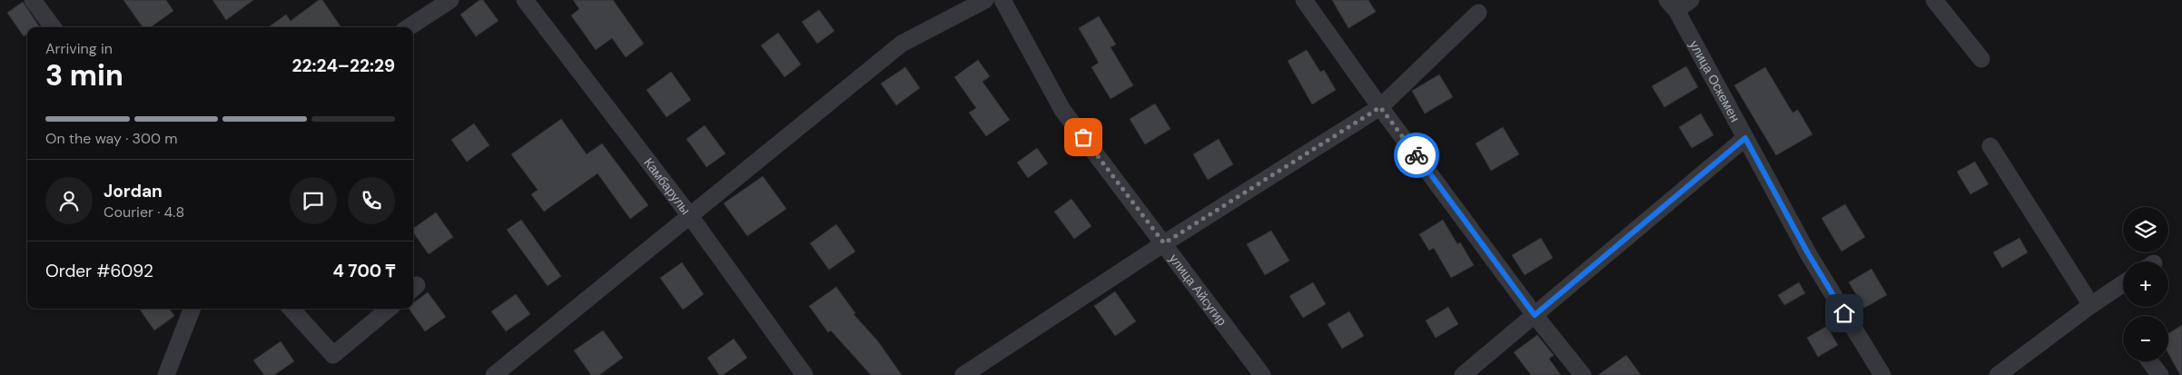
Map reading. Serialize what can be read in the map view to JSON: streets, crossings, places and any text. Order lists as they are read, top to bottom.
{
  "streets": {
    "street": ["улица Оскемен", "Камбарулы", "улица Айсугир"]
  },
  "page": {
    "heading": ["3 min", "Arriving in", "22:24–22:29"],
    "panel": [
      "Jordan",
      "Courier · 4.8",
      "Order #6092",
      "4 700 ₸"
    ],
    "bar": "On the way · 300 m",
    "map_buttons": ["+", "−"]
  }
}
